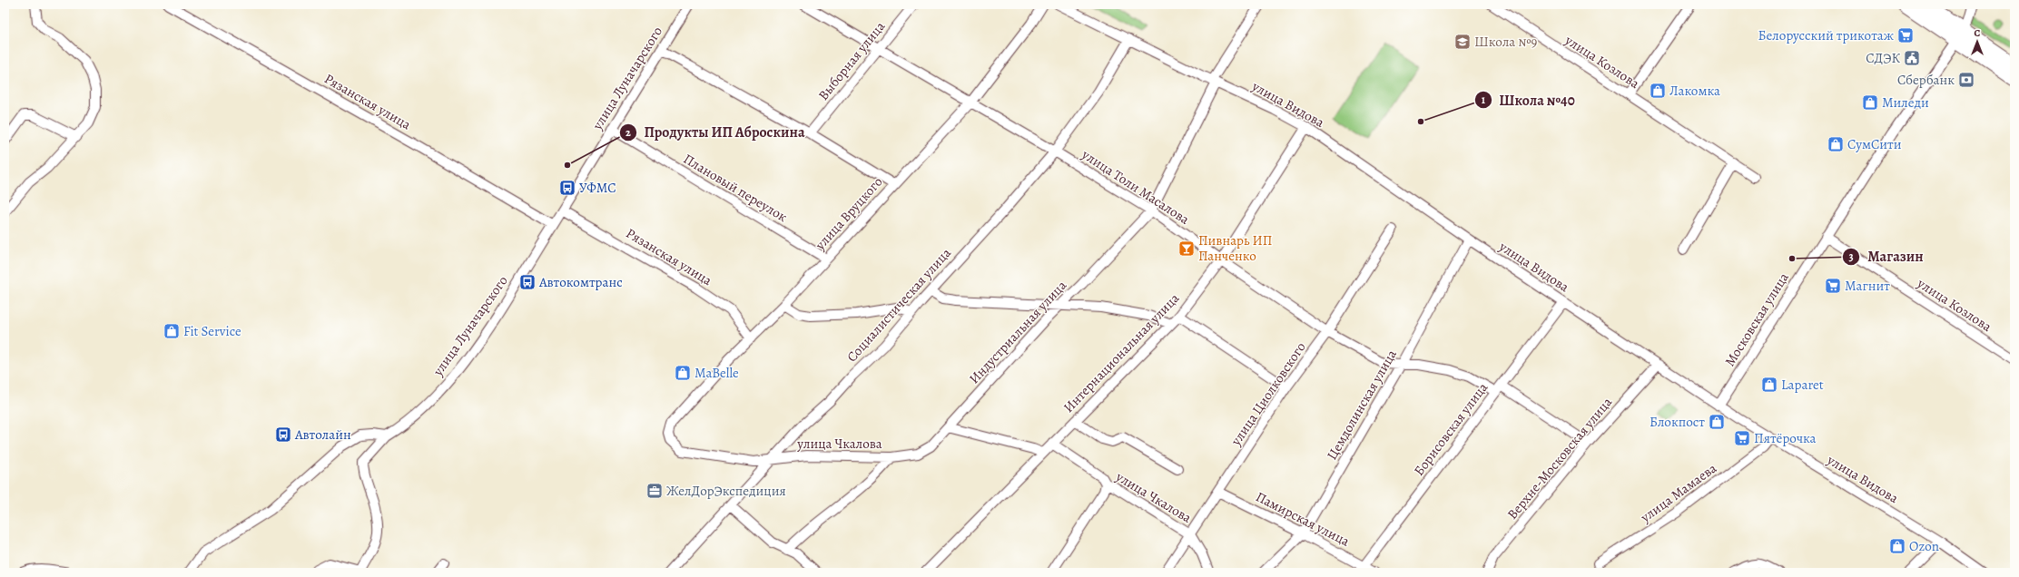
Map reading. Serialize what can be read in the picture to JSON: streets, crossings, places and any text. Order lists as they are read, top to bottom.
{
  "streets": {
    "street": [
      "Выборная улица",
      "улица Козлова",
      "улица Луначарского",
      "Рязанская улица",
      "улица Видова",
      "улица Толи Масалова",
      "Плановый переулок",
      "улица Вруцкого",
      "Социалистическая улица",
      "Московская улица",
      "Индустриальная улица",
      "Интернациональная улица",
      "улица Циолковского",
      "Цемдолинская улица",
      "Борисовская улица",
      "улица Чкалова",
      "Верхне-Московская улица",
      "улица Мамаева",
      "Памирская улица"
    ]
  },
  "crossings": [
    ["Выборная улица", "улица Толи Масалова"],
    ["улица Козлова", "Московская улица"],
    ["улица Луначарского", "Рязанская улица"],
    ["улица Луначарского", "Плановый переулок"],
    ["Рязанская улица", "улица Вруцкого"],
    ["улица Видова", "Социалистическая улица"],
    ["улица Видова", "Московская улица"],
    ["улица Видова", "Индустриальная улица"],
    ["улица Видова", "Интернациональная улица"],
    ["улица Видова", "Цемдолинская улица"],
    ["улица Видова", "Борисовская улица"],
    ["улица Видова", "Верхне-Московская улица"],
    ["улица Видова", "улица Мамаева"],
    ["улица Толи Масалова", "улица Вруцкого"],
    ["улица Толи Масалова", "Социалистическая улица"],
    ["улица Толи Масалова", "Индустриальная улица"],
    ["улица Толи Масалова", "Интернациональная улица"],
    ["улица Толи Масалова", "улица Циолковского"],
    ["улица Толи Масалова", "Цемдолинская улица"],
    ["улица Толи Масалова", "Борисовская улица"],
    ["улица Толи Масалова", "Верхне-Московская улица"],
    ["Плановый переулок", "улица Вруцкого"],
    ["улица Вруцкого", "улица Чкалова"],
    ["Социалистическая улица", "улица Чкалова"],
    ["Индустриальная улица", "улица Чкалова"],
    ["Интернациональная улица", "улица Чкалова"],
    ["улица Циолковского", "улица Чкалова"],
    ["улица Циолковского", "Памирская улица"],
    ["Цемдолинская улица", "Памирская улица"],
    ["Борисовская улица", "Памирская улица"]
  ],
  "places": {
    "supermarket": ["Белорусский трикотаж", "Магнит", "Пятёрочка"],
    "school or university": ["Школа №9"],
    "public building": ["СДЭК"],
    "bank": ["Сбербанк"],
    "shop": [
      "Лакомка",
      "Миледи",
      "СумСити",
      "Fit Service",
      "MaBelle",
      "Laparet",
      "Блокпост",
      "Ozon"
    ],
    "other": ["Школа №40", "Продукты ИП Аброскина", "Магазин"],
    "bus stop": ["УФМС", "Автокомтранс", "Автолайн"],
    "bar": ["Пивнарь ИП Панченко"],
    "office": ["ЖелДорЭкспедиция"]
  },
  "north": "top"
}
